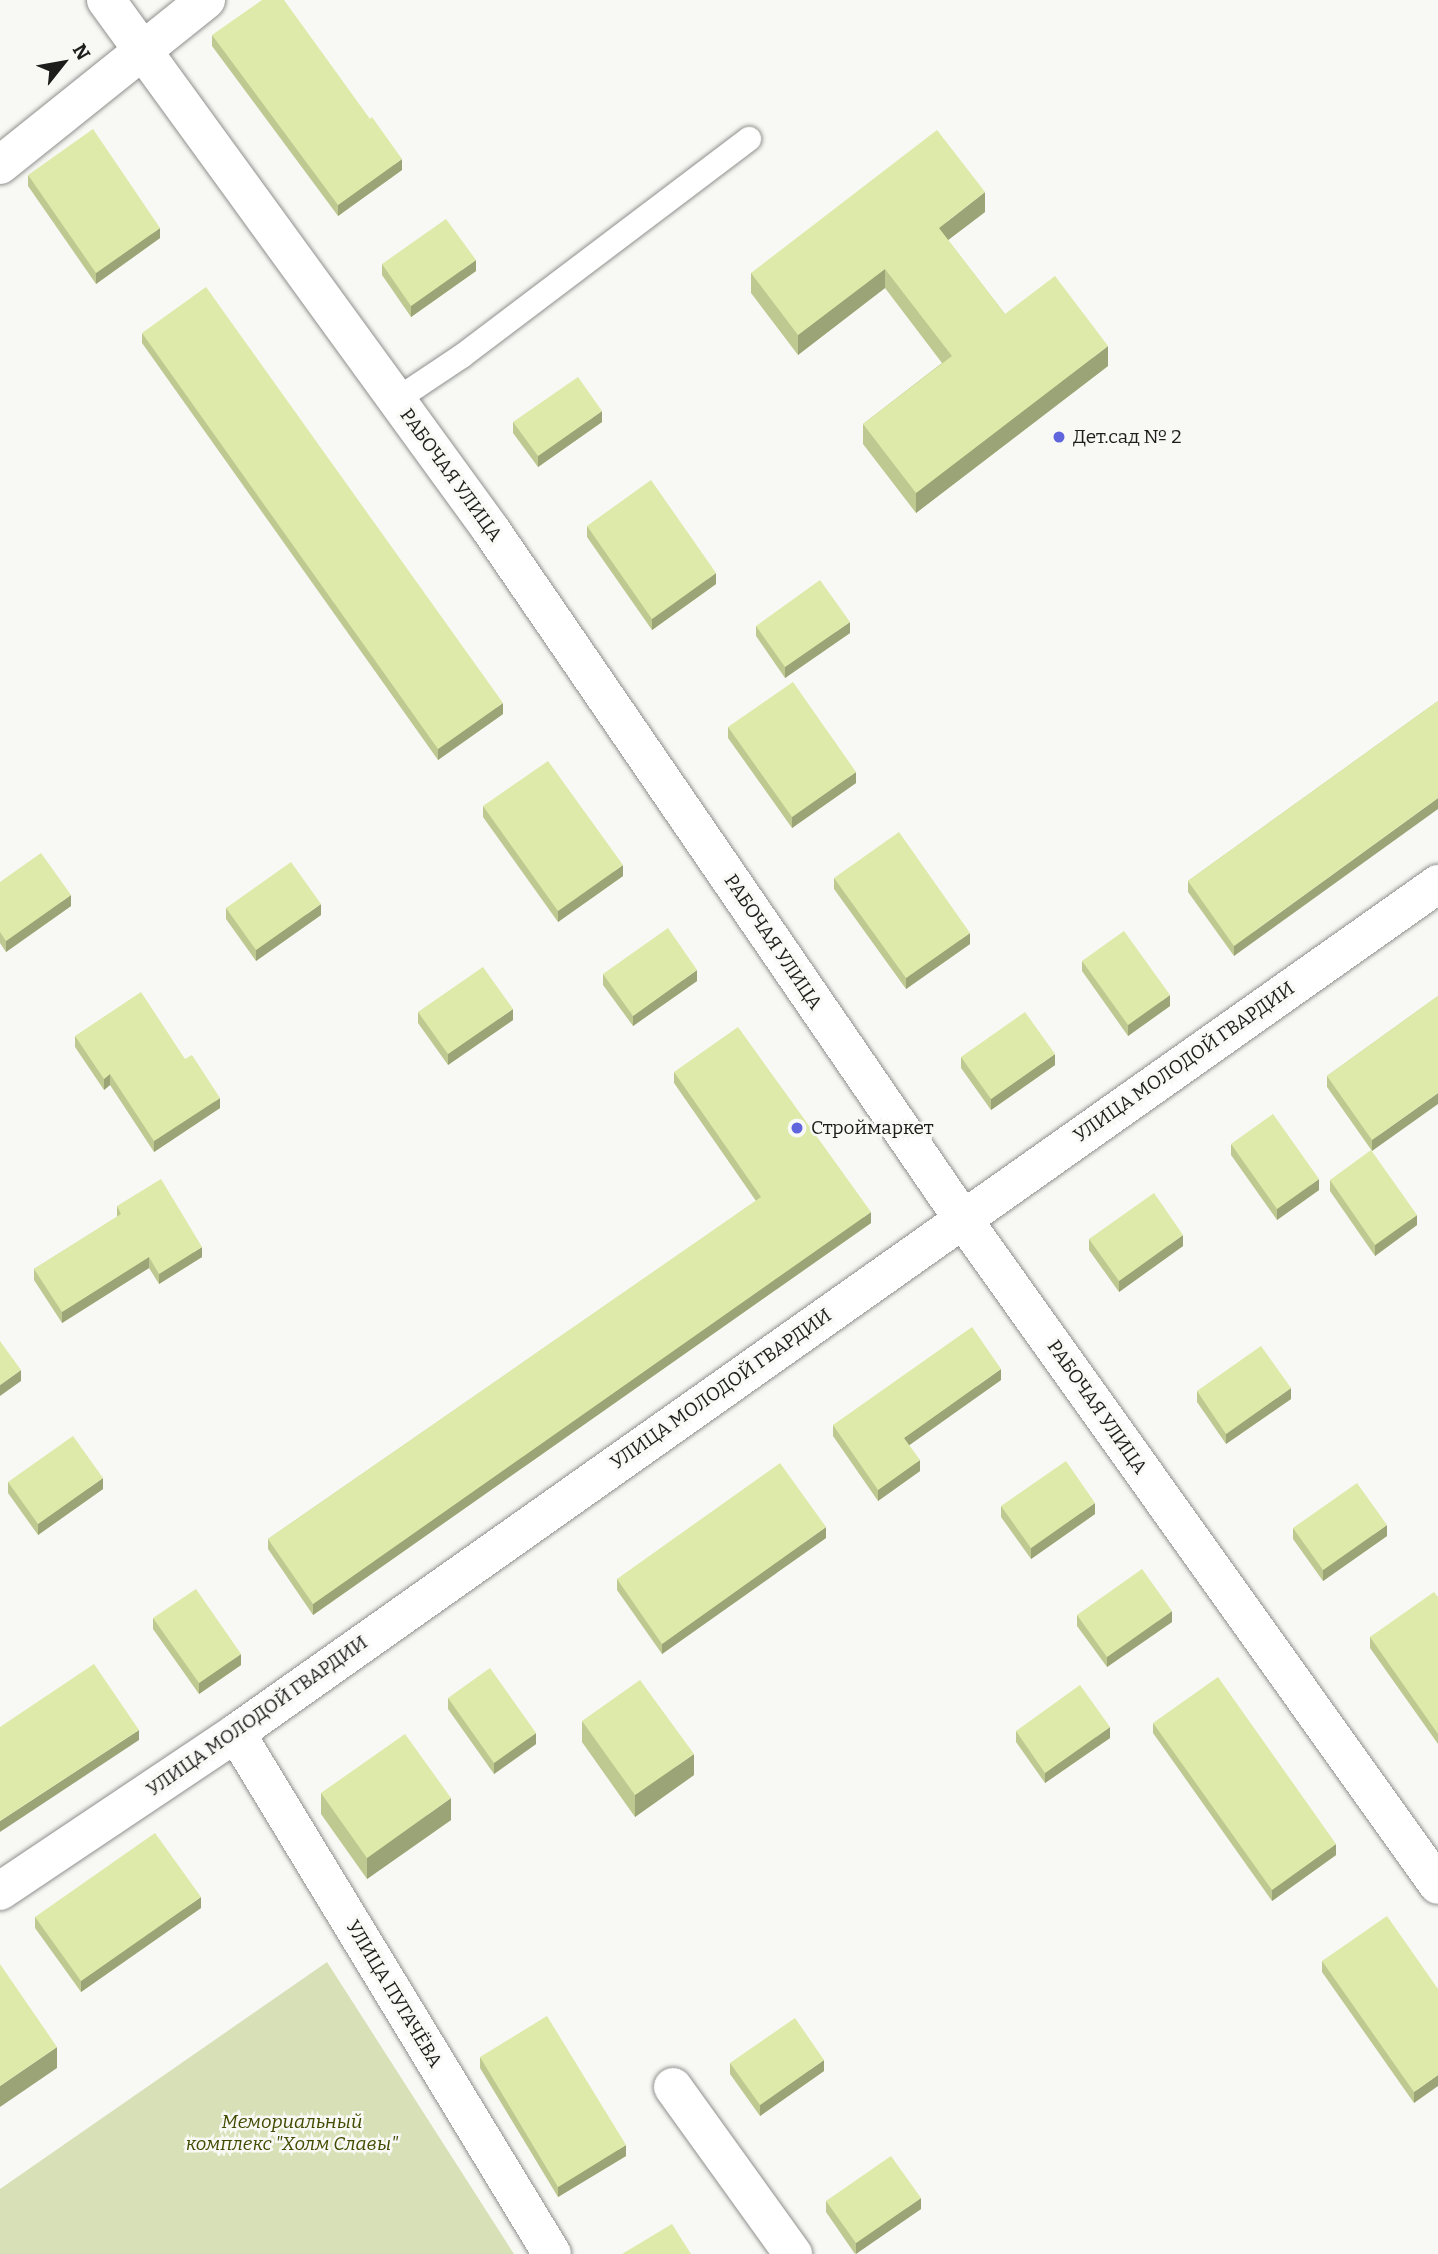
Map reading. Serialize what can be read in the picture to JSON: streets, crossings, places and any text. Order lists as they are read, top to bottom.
{
  "streets": {
    "street": ["РАБОЧАЯ УЛИЦА", "УЛИЦА МОЛОДОЙ ГВАРДИИ", "УЛИЦА ПУГАЧЁВА"]
  },
  "crossings": [
    ["РАБОЧАЯ УЛИЦА", "УЛИЦА МОЛОДОЙ ГВАРДИИ"],
    ["УЛИЦА МОЛОДОЙ ГВАРДИИ", "УЛИЦА ПУГАЧЁВА"]
  ],
  "parks": ["Мемориальный комплекс \"Холм Славы\""],
  "places": ["Дет.сад № 2", "Строймаркет"],
  "north": "top right"
}
